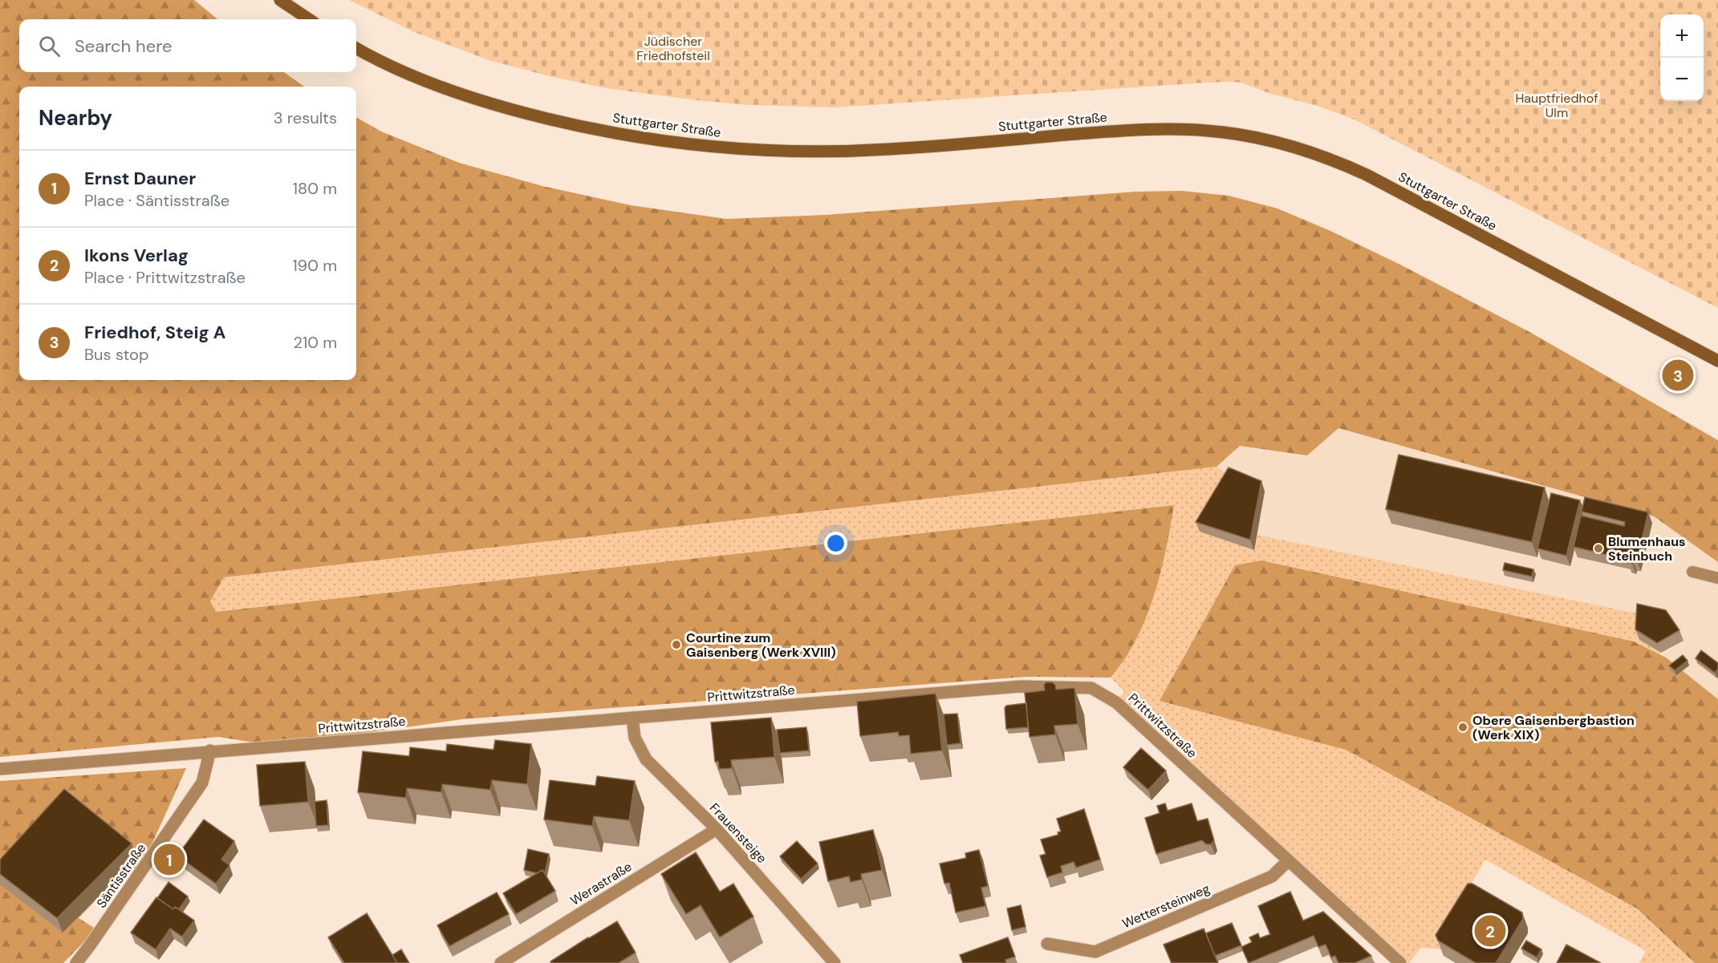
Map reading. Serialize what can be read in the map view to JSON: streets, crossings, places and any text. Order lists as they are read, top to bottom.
{
  "streets": {
    "main road": ["Stuttgarter Straße"],
    "street": [
      "Prittwitzstraße",
      "Frauensteige",
      "Säntisstraße",
      "Werastraße",
      "Wettersteinweg"
    ]
  },
  "crossings": [
    ["Prittwitzstraße", "Frauensteige"],
    ["Prittwitzstraße", "Säntisstraße"],
    ["Prittwitzstraße", "Wettersteinweg"],
    ["Frauensteige", "Werastraße"]
  ],
  "parks": ["Jüdischer Friedhofsteil", "Hauptfriedhof Ulm"],
  "places": ["Blumenhaus Steinbuch", "Courtine zum Gaisenberg (Werk XVIII)", "Obere Gaisenbergbastion (Werk XIX)"],
  "page": {
    "map_buttons": ["+", "−"],
    "search": "Search here",
    "heading": ["Nearby", "3 results"],
    "list": [
      {
        "mark": "1",
        "name": "Ernst Dauner",
        "note": "Place · Säntisstraße",
        "value": "180 m"
      },
      {
        "mark": "2",
        "name": "Ikons Verlag",
        "note": "Place · Prittwitzstraße",
        "value": "190 m"
      },
      {
        "mark": "3",
        "name": "Friedhof, Steig A",
        "note": "Bus stop",
        "value": "210 m"
      }
    ],
    "pins": ["3", "1", "2"]
  }
}
